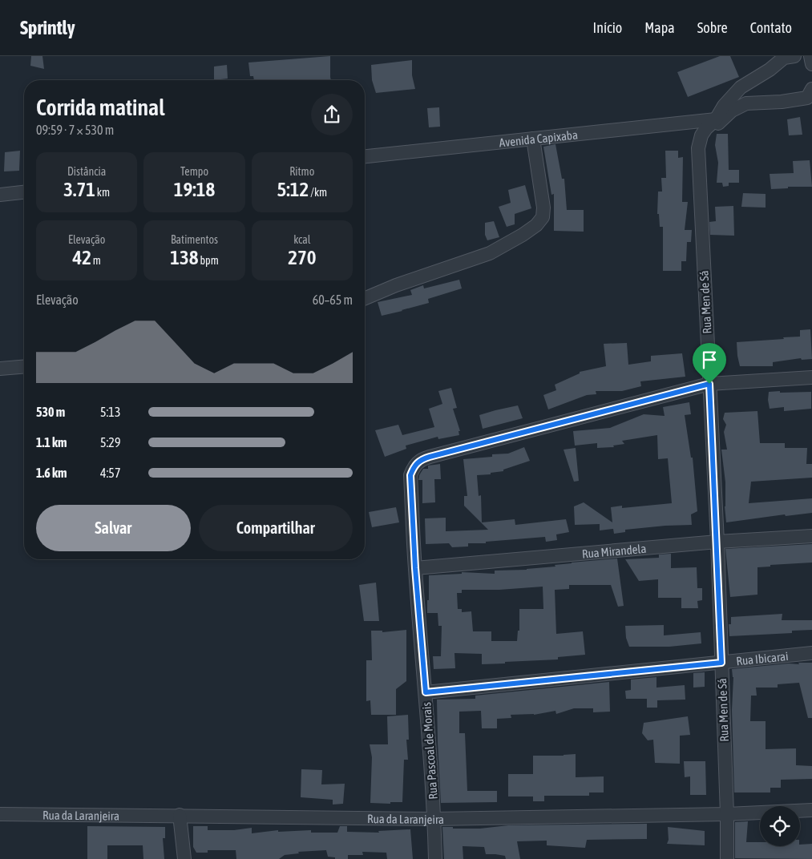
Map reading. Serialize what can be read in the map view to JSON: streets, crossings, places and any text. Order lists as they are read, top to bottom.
{
  "streets": {
    "street": [
      "Avenida Capixaba",
      "Rua Men de Sá",
      "Rua Mirandela",
      "Rua Ibicarai",
      "Rua Pascoal de Morais",
      "Rua da Laranjeira"
    ]
  },
  "crossings": [
    ["Avenida Capixaba", "Rua Men de Sá"],
    ["Rua Men de Sá", "Rua Mirandela"],
    ["Rua Men de Sá", "Rua Ibicarai"],
    ["Rua Men de Sá", "Rua Pascoal de Morais"],
    ["Rua Men de Sá", "Rua da Laranjeira"],
    ["Rua Mirandela", "Rua Pascoal de Morais"],
    ["Rua Ibicarai", "Rua Pascoal de Morais"],
    ["Rua Pascoal de Morais", "Rua da Laranjeira"]
  ],
  "page": {
    "header": "Sprintly",
    "nav": [
      "Início",
      "Mapa",
      "Sobre",
      "Contato"
    ],
    "heading": ["Corrida matinal", "09:59 · 7 × 530 m"],
    "stats": [
      ["Distância", "3.71 km"],
      ["Tempo", "19:18"],
      ["Ritmo", "5:12 /km"],
      ["Elevação", "42 m"],
      ["Batimentos", "138 bpm"],
      ["kcal", "270"]
    ],
    "chart": ["Elevação", "60–65 m"],
    "list": [
      {
        "name": "530 m",
        "note": "5:13"
      },
      {
        "name": "1.1 km",
        "note": "5:29"
      },
      {
        "name": "1.6 km",
        "note": "4:57"
      }
    ],
    "buttons": ["Salvar", "Compartilhar"]
  }
}
